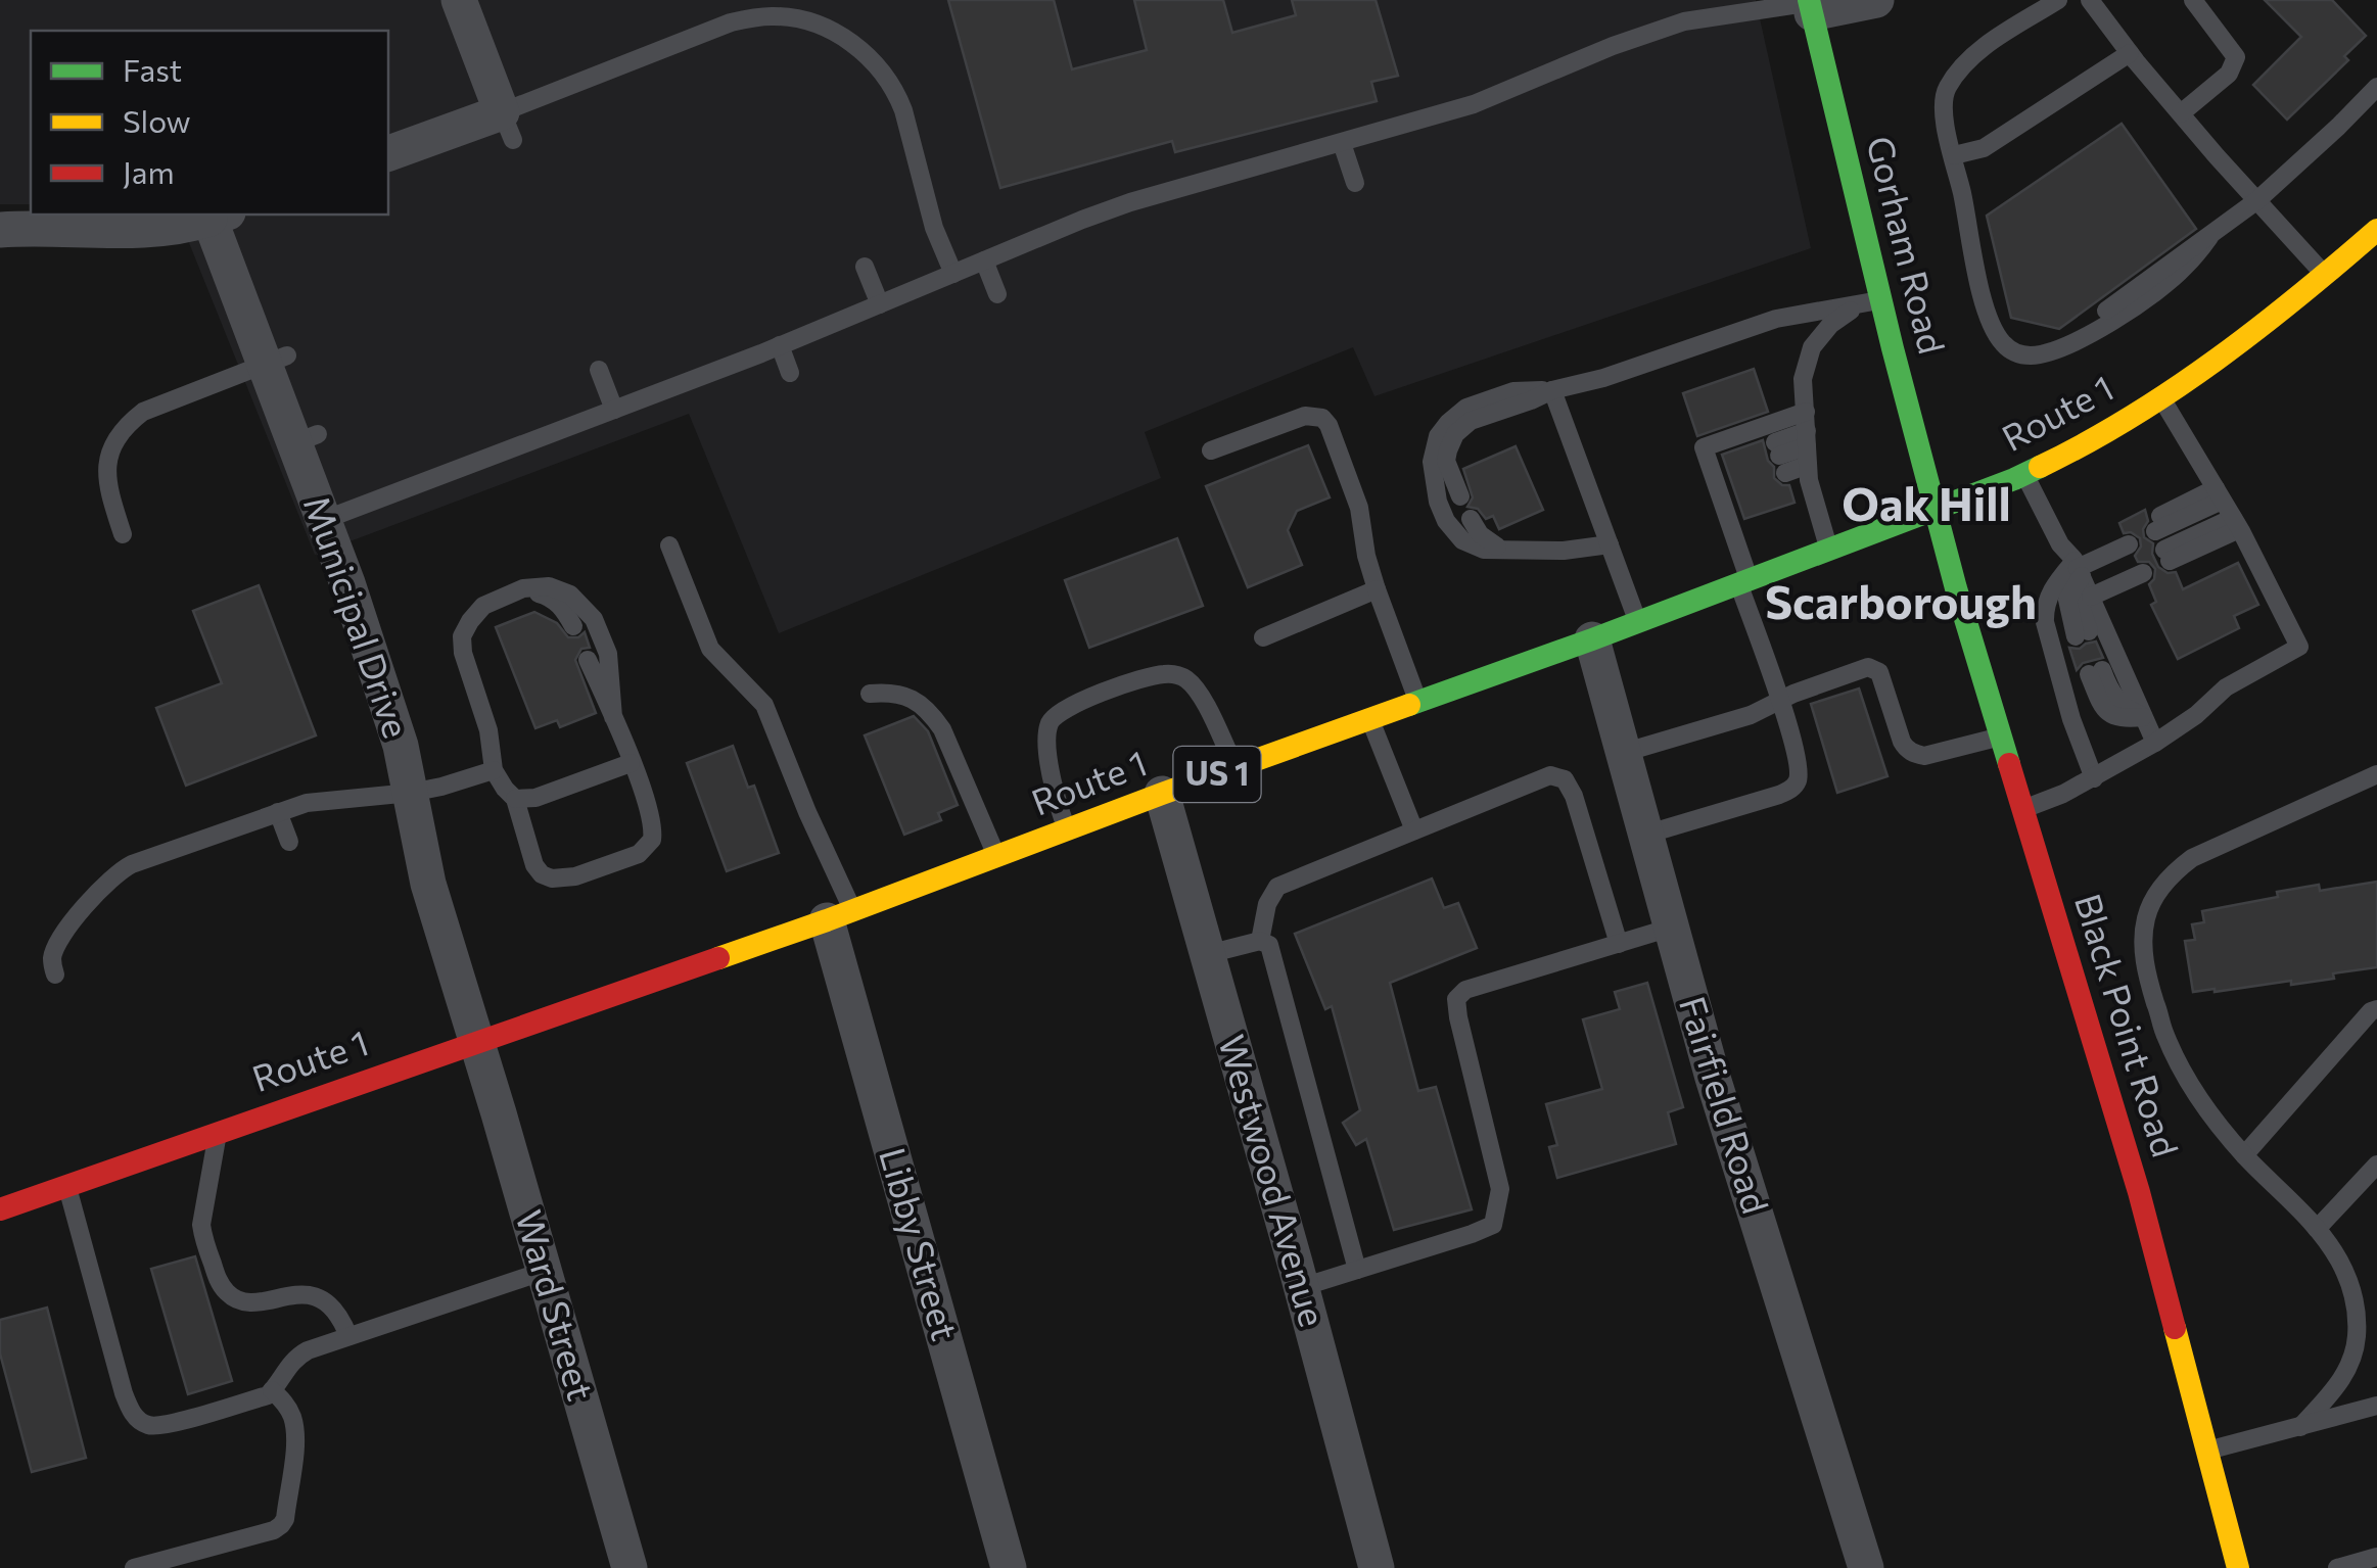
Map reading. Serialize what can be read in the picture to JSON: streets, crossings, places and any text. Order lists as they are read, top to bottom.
{
  "streets": {
    "main road": [
      "Gorham Road",
      "Route 1",
      "US 1",
      "Black Point Road"
    ],
    "street": [
      "Municipal Drive",
      "Fairfield Road",
      "Westwood Avenue",
      "Libby Street",
      "Ward Street"
    ]
  },
  "crossings": [
    ["Gorham Road", "Route 1"],
    ["Gorham Road", "Black Point Road"],
    ["Route 1", "Municipal Drive"],
    ["Route 1", "Black Point Road"],
    ["Route 1", "Fairfield Road"],
    ["Route 1", "Westwood Avenue"],
    ["Route 1", "Libby Street"],
    ["Route 1", "Ward Street"],
    ["Municipal Drive", "Ward Street"]
  ],
  "districts": ["Oak Hill", "Scarborough"],
  "legend": ["Fast", "Slow", "Jam"]
}
